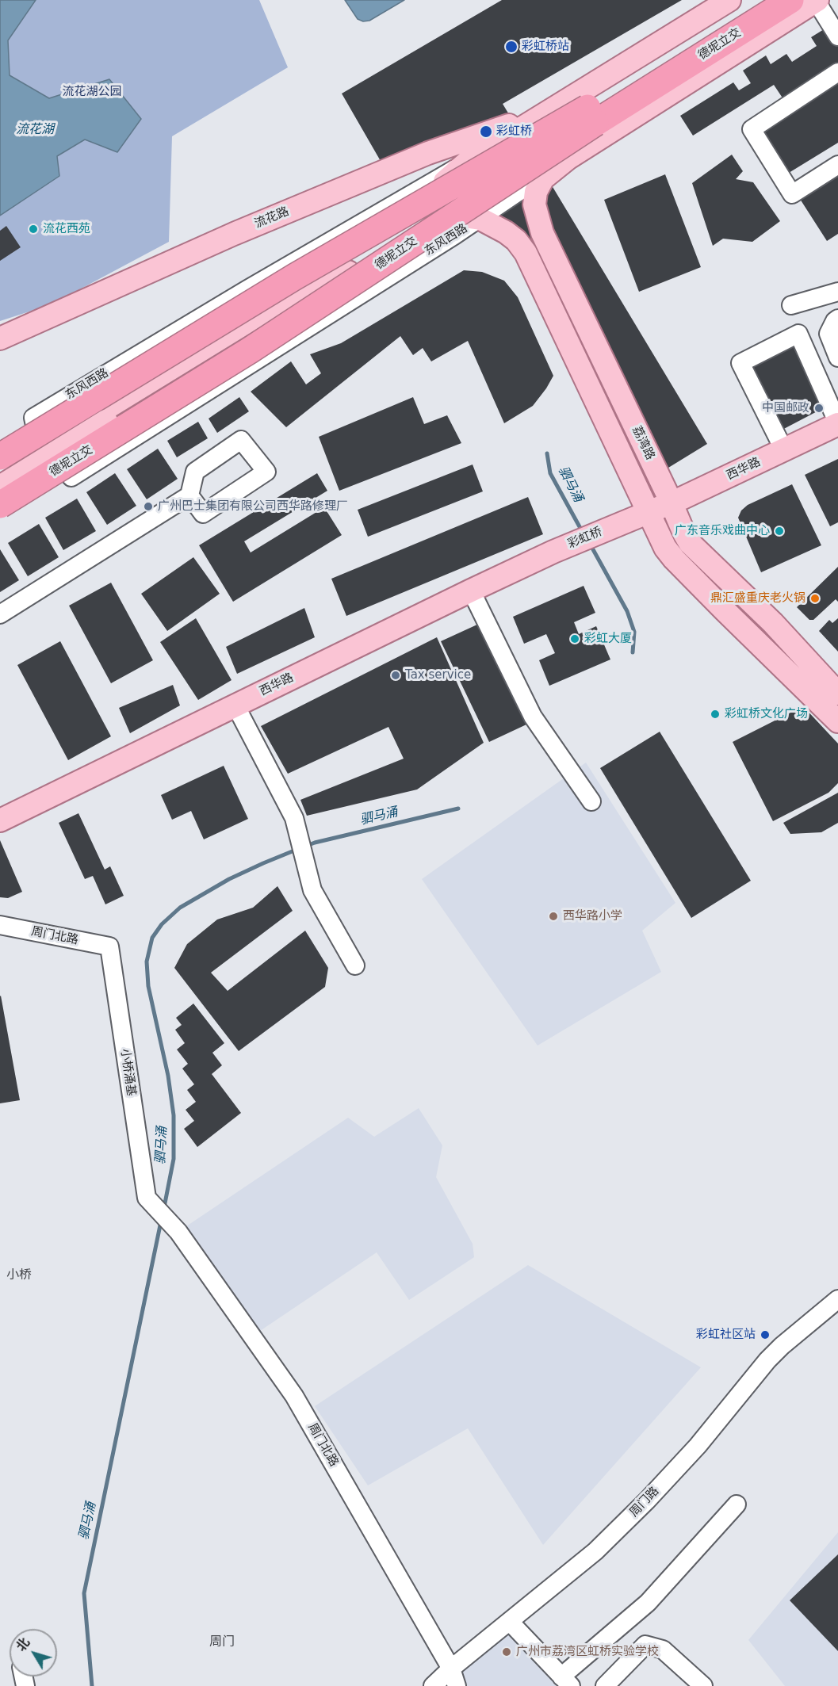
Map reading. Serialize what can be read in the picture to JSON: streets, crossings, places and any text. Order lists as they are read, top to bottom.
{
  "streets": {
    "highway": ["德坭立交"],
    "main road": [
      "流花路",
      "东风西路",
      "荔湾路",
      "西华路",
      "彩虹桥"
    ],
    "street": ["周门北路", "小桥涌基", "周门路"]
  },
  "crossings": [
    ["德坭立交", "东风西路"],
    ["流花路", "东风西路"],
    ["东风西路", "荔湾路"],
    ["荔湾路", "西华路"],
    ["荔湾路", "彩虹桥"],
    ["西华路", "彩虹桥"],
    ["周门北路", "小桥涌基"],
    ["周门北路", "周门路"]
  ],
  "districts": ["小桥", "周门"],
  "water": ["流花湖", "驷马涌"],
  "parks": ["流花湖公园"],
  "places": [
    "彩虹桥站",
    "彩虹桥",
    "流花西苑",
    "中国邮政",
    "广州巴士集团有限公司西华路修理厂",
    "广东音乐戏曲中心",
    "鼎汇盛重庆老火锅",
    "彩虹大厦",
    "Tax service",
    "彩虹桥文化广场",
    "西华路小学",
    "彩虹社区站",
    "广州市荔湾区虹桥实验学校"
  ],
  "north": "top left"
}
